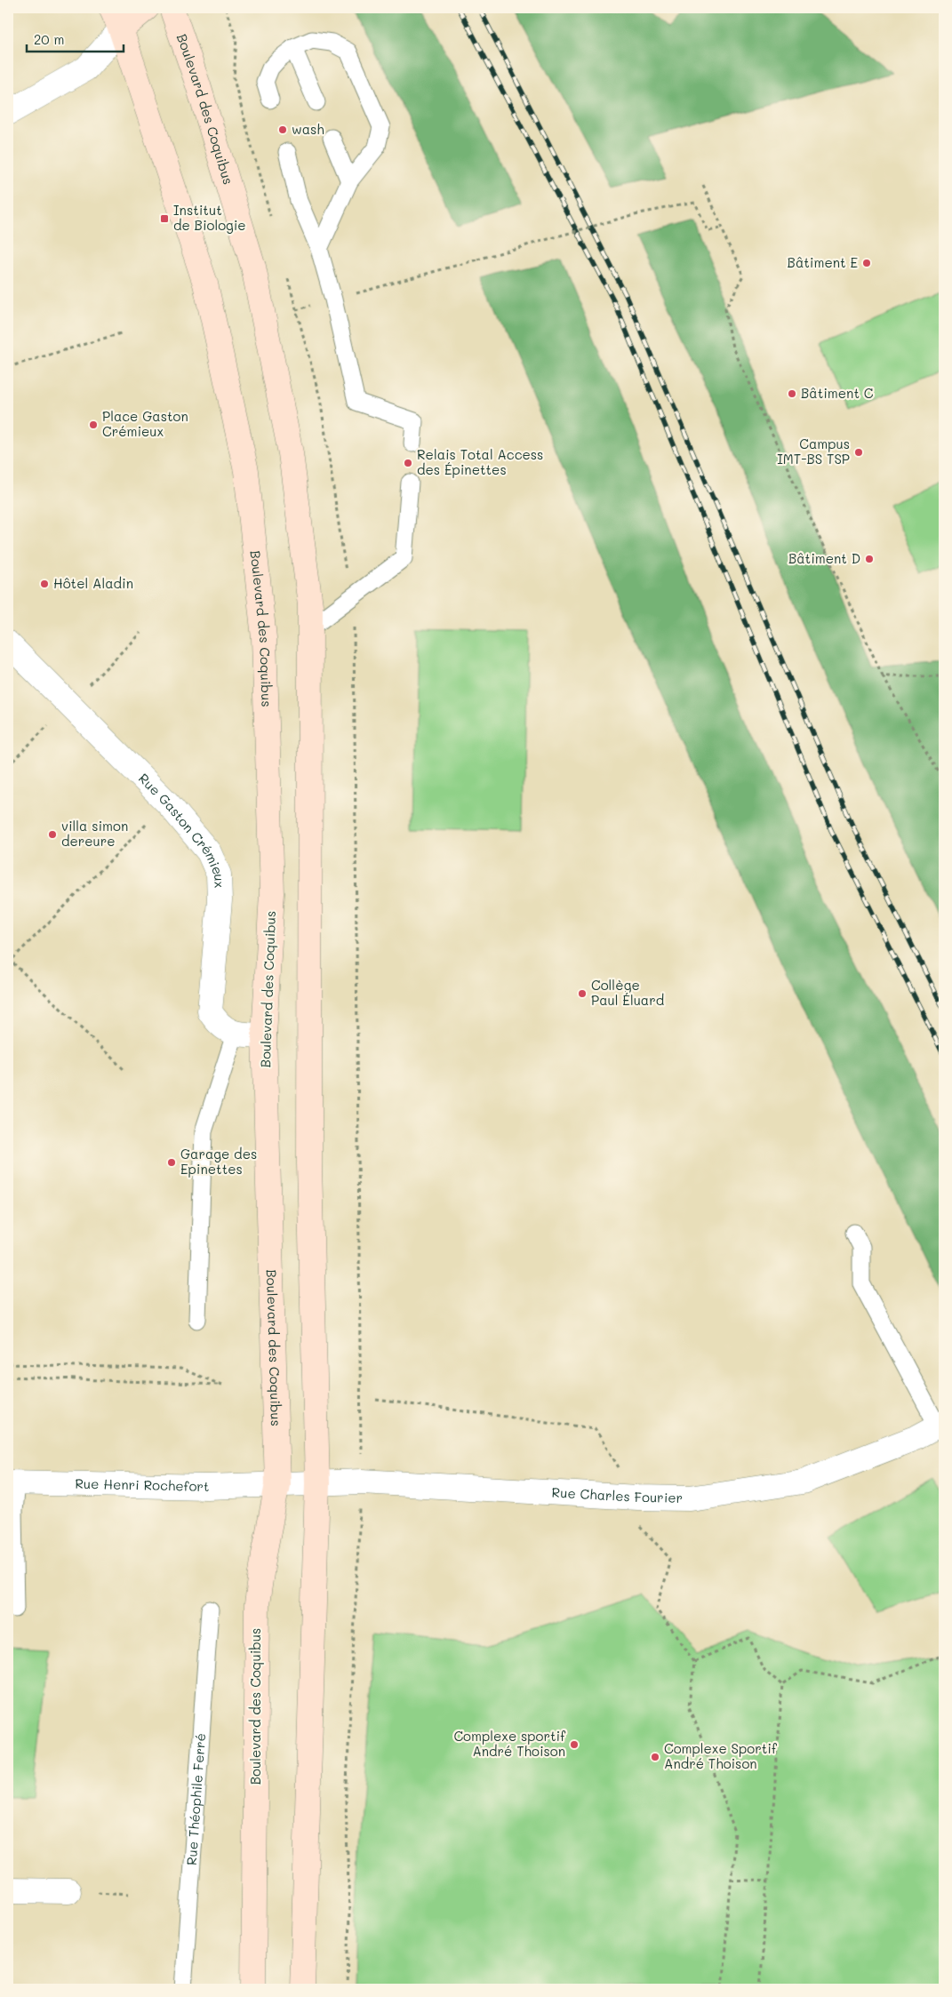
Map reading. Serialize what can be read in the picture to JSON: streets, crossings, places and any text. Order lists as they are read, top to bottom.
{
  "streets": {
    "main road": ["Boulevard des Coquibus"],
    "street": ["Rue Gaston Crémieux", "Rue Henri Rochefort", "Rue Charles Fourier"],
    "lane": ["Rue Théophile Ferré"]
  },
  "crossings": [
    ["Boulevard des Coquibus", "Rue Henri Rochefort"],
    ["Boulevard des Coquibus", "Rue Charles Fourier"],
    ["Rue Henri Rochefort", "Rue Charles Fourier"]
  ],
  "places": {
    "other": [
      "wash",
      "Bâtiment E",
      "Bâtiment C",
      "Place Gaston Crémieux",
      "Campus IMT-BS TSP",
      "Relais Total Access des Épinettes",
      "Bâtiment D",
      "Hôtel Aladin",
      "villa simon dereure",
      "Collège Paul Éluard",
      "Garage des Epinettes",
      "Complexe sportif André Thoison",
      "Complexe Sportif André Thoison"
    ],
    "transit": ["Institut de Biologie"]
  },
  "scale_bar": "20 m"
}
